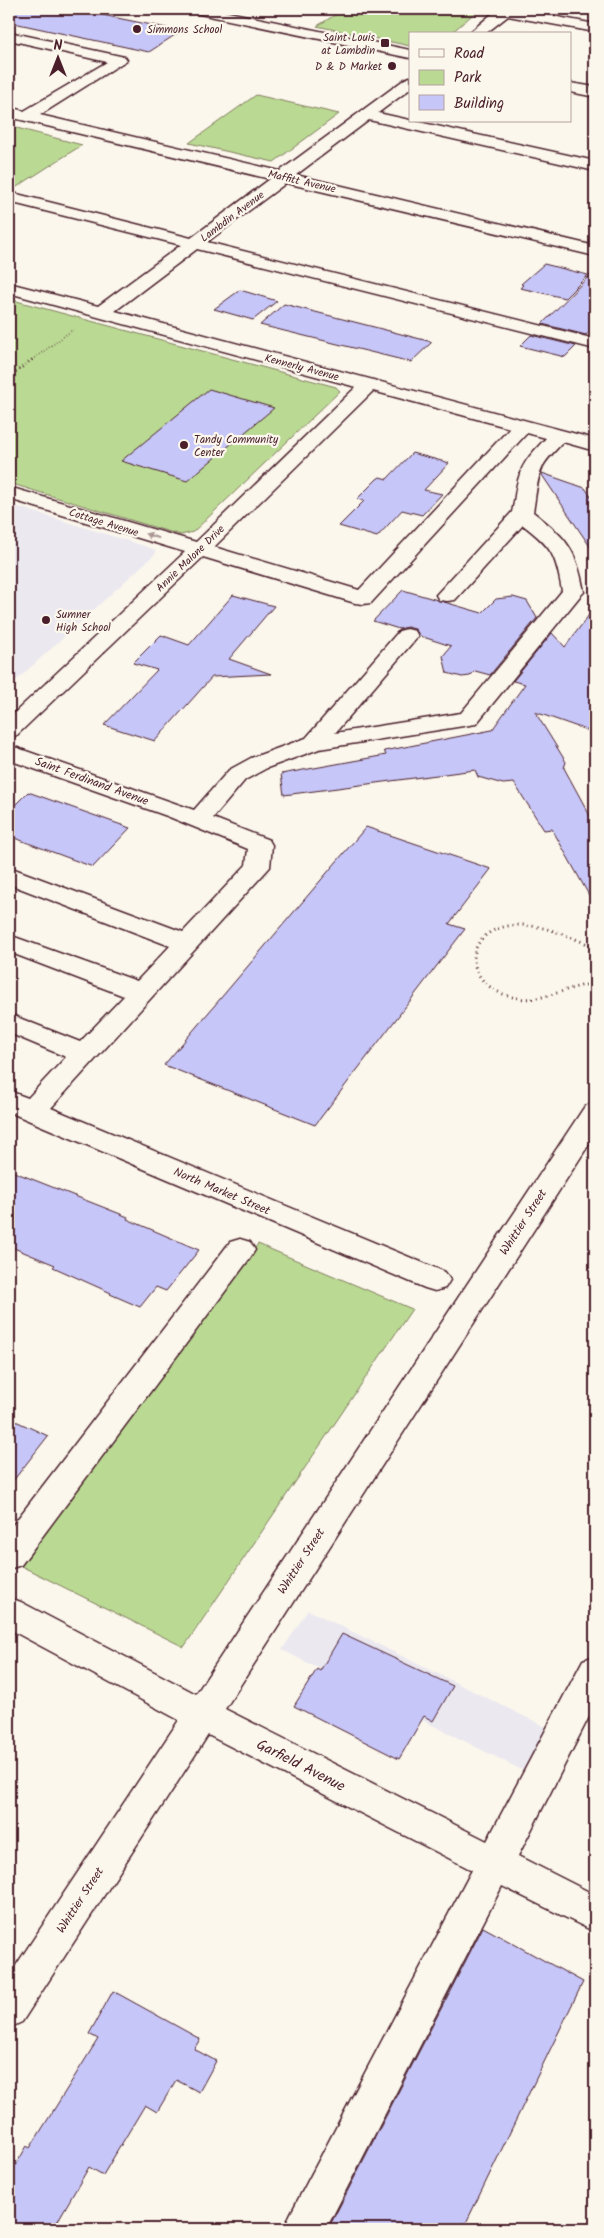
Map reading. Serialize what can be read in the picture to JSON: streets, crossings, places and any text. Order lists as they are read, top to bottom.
{
  "streets": {
    "street": [
      "Maffitt Avenue",
      "Lambdin Avenue",
      "Kennerly Avenue",
      "Cottage Avenue",
      "Annie Malone Drive",
      "Saint Ferdinand Avenue",
      "North Market Street",
      "Whittier Street",
      "Garfield Avenue"
    ]
  },
  "crossings": [
    ["Maffitt Avenue", "Lambdin Avenue"],
    ["Lambdin Avenue", "Kennerly Avenue"],
    ["Kennerly Avenue", "Cottage Avenue"],
    ["Kennerly Avenue", "Annie Malone Drive"],
    ["Cottage Avenue", "Annie Malone Drive"],
    ["Whittier Street", "Garfield Avenue"]
  ],
  "places": {
    "other": [
      "Simmons School",
      "D & D Market",
      "Tandy Community Center",
      "Sumner High School"
    ],
    "transit": ["Saint Louis at Lambdin"]
  },
  "legend": ["Road", "Park", "Building"],
  "north": "top"
}
